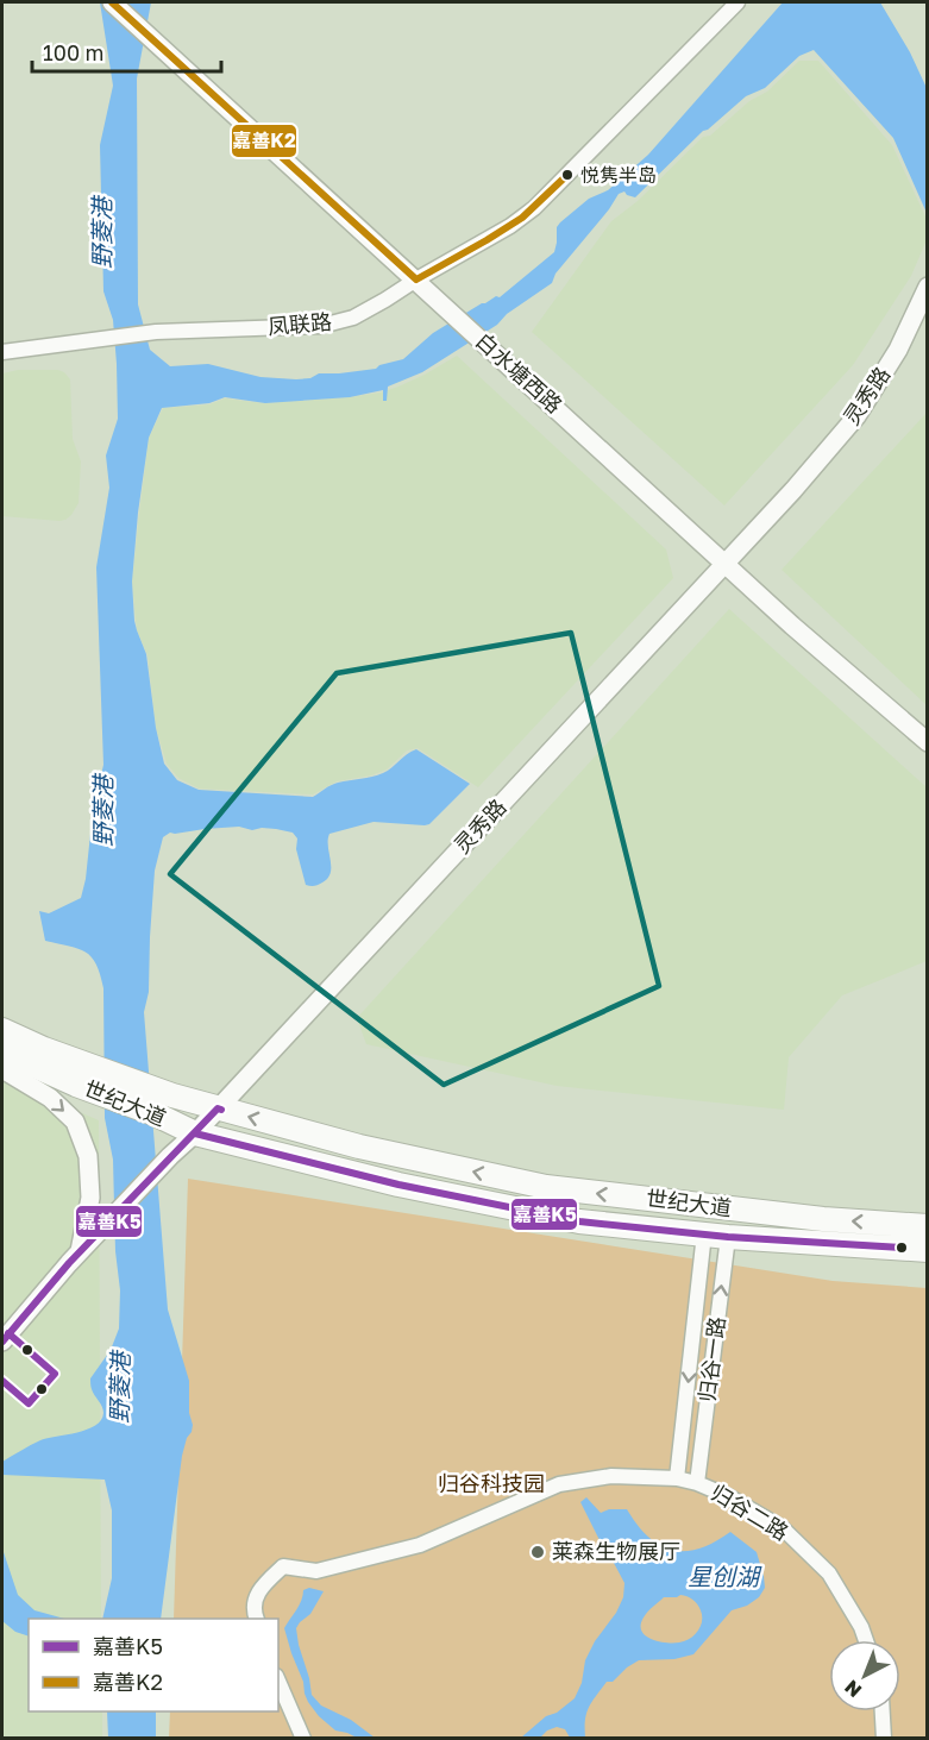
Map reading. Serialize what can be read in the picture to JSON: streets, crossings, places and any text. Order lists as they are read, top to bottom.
{
  "streets": {
    "main road": ["世纪大道"],
    "street": [
      "凤联路",
      "白水塘西路",
      "灵秀路",
      "归谷一路",
      "归谷二路"
    ]
  },
  "crossings": [
    ["凤联路", "白水塘西路"],
    ["白水塘西路", "灵秀路"],
    ["灵秀路", "世纪大道"],
    ["世纪大道", "归谷一路"],
    ["归谷一路", "归谷二路"]
  ],
  "water": ["野菱港", "星创湖"],
  "parks": ["归谷科技园"],
  "places": ["悦隽半岛", "莱森生物展厅"],
  "lines": ["transit line 嘉善K2", "transit line 嘉善K5"],
  "legend": ["嘉善K5", "嘉善K2"],
  "scale_bar": "100 m",
  "north": "bottom left"
}
